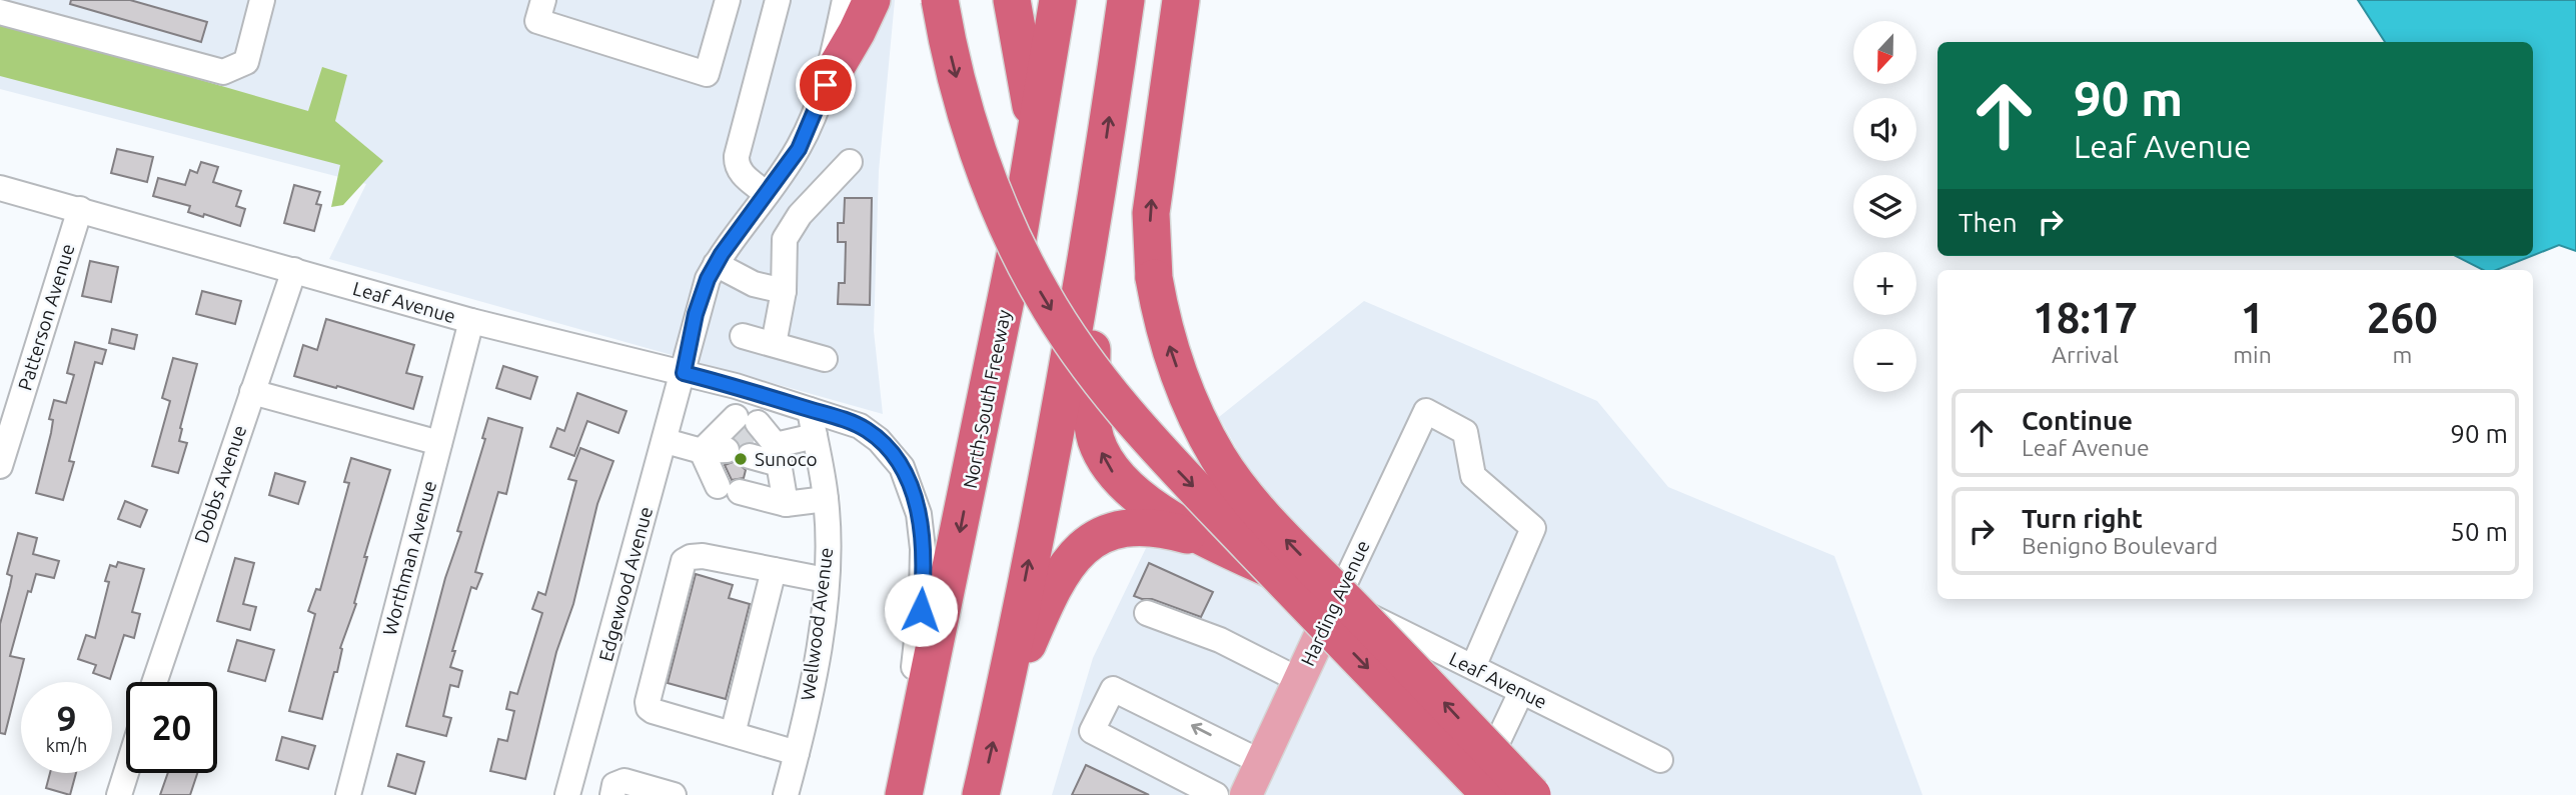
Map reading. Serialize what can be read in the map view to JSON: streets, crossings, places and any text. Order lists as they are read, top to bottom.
{
  "streets": {
    "highway": ["North-South Freeway"],
    "main road": ["Harding Avenue"],
    "street": [
      "Leaf Avenue",
      "Patterson Avenue",
      "Dobbs Avenue",
      "Worthman Avenue",
      "Edgewood Avenue",
      "Wellwood Avenue"
    ]
  },
  "crossings": [
    ["Leaf Avenue", "Patterson Avenue"],
    ["Leaf Avenue", "Dobbs Avenue"],
    ["Leaf Avenue", "Worthman Avenue"],
    ["Leaf Avenue", "Edgewood Avenue"],
    ["Leaf Avenue", "Harding Avenue"],
    ["Leaf Avenue", "Wellwood Avenue"]
  ],
  "places": ["Sunoco"],
  "north": "bottom",
  "page": {
    "map_buttons": ["+", "−"],
    "turn": ["90 m", "Leaf Avenue"],
    "then": "Then",
    "eta": [
      "18:17",
      "Arrival",
      "1",
      "min",
      "260",
      "m"
    ],
    "list": [
      {
        "name": "Continue",
        "note": "Leaf Avenue",
        "value": "90 m"
      },
      {
        "name": "Turn right",
        "note": "Benigno Boulevard",
        "value": "50 m"
      }
    ],
    "speed": "9 km/h",
    "limit": "20"
  }
}
